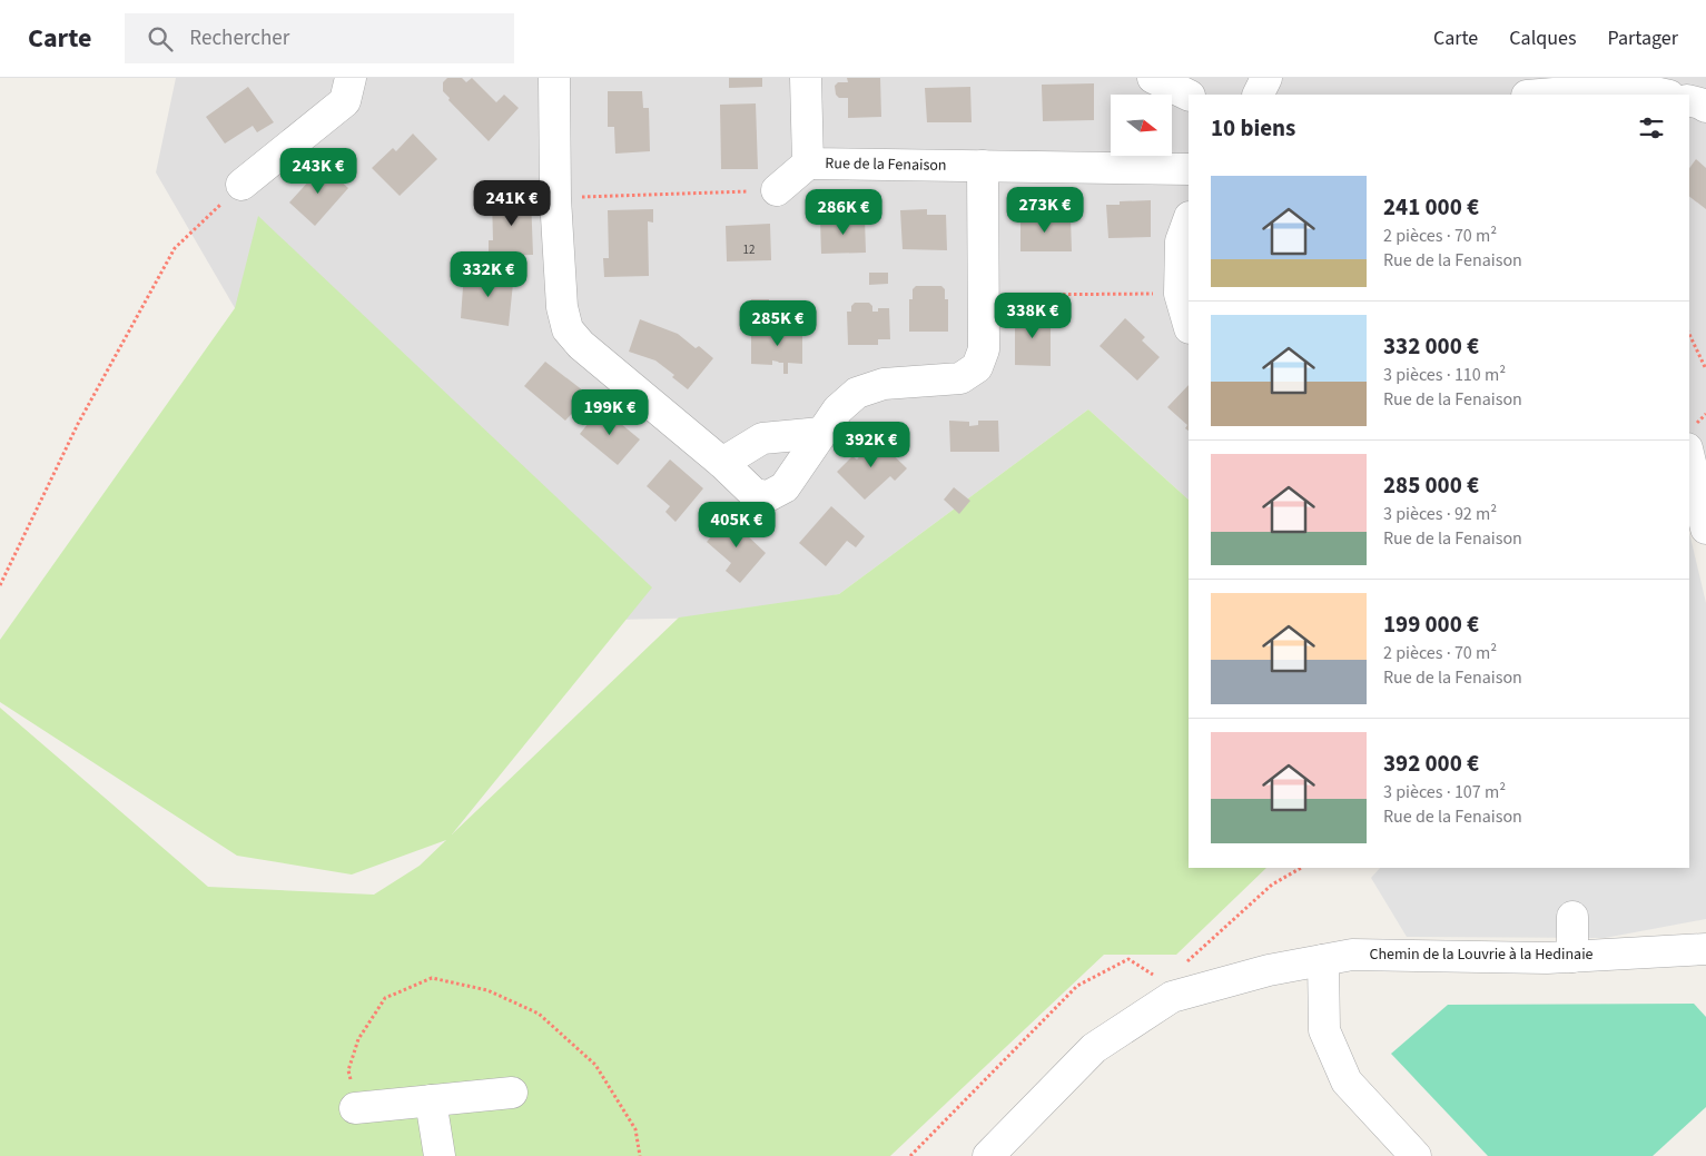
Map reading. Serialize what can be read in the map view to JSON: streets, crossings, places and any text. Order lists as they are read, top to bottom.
{
  "streets": {
    "street": ["Rue de la Fenaison", "Chemin de la Louvrie à la Hedinaie"]
  },
  "house_numbers": ["12"],
  "north": "right",
  "page": {
    "header": "Carte",
    "search": "Rechercher",
    "nav": ["Carte", "Calques", "Partager"],
    "heading": "10 biens",
    "price": [
      "243K €",
      "241K €",
      "273K €",
      "286K €",
      "332K €",
      "338K €",
      "285K €",
      "199K €",
      "392K €",
      "405K €"
    ],
    "list": [
      {
        "name": "241 000 €",
        "note": "2 pièces · 70 m² · Rue de la Fenaison"
      },
      {
        "name": "332 000 €",
        "note": "3 pièces · 110 m² · Rue de la Fenaison"
      },
      {
        "name": "285 000 €",
        "note": "3 pièces · 92 m² · Rue de la Fenaison"
      },
      {
        "name": "199 000 €",
        "note": "2 pièces · 70 m² · Rue de la Fenaison"
      },
      {
        "name": "392 000 €",
        "note": "3 pièces · 107 m² · Rue de la Fenaison"
      }
    ]
  }
}
